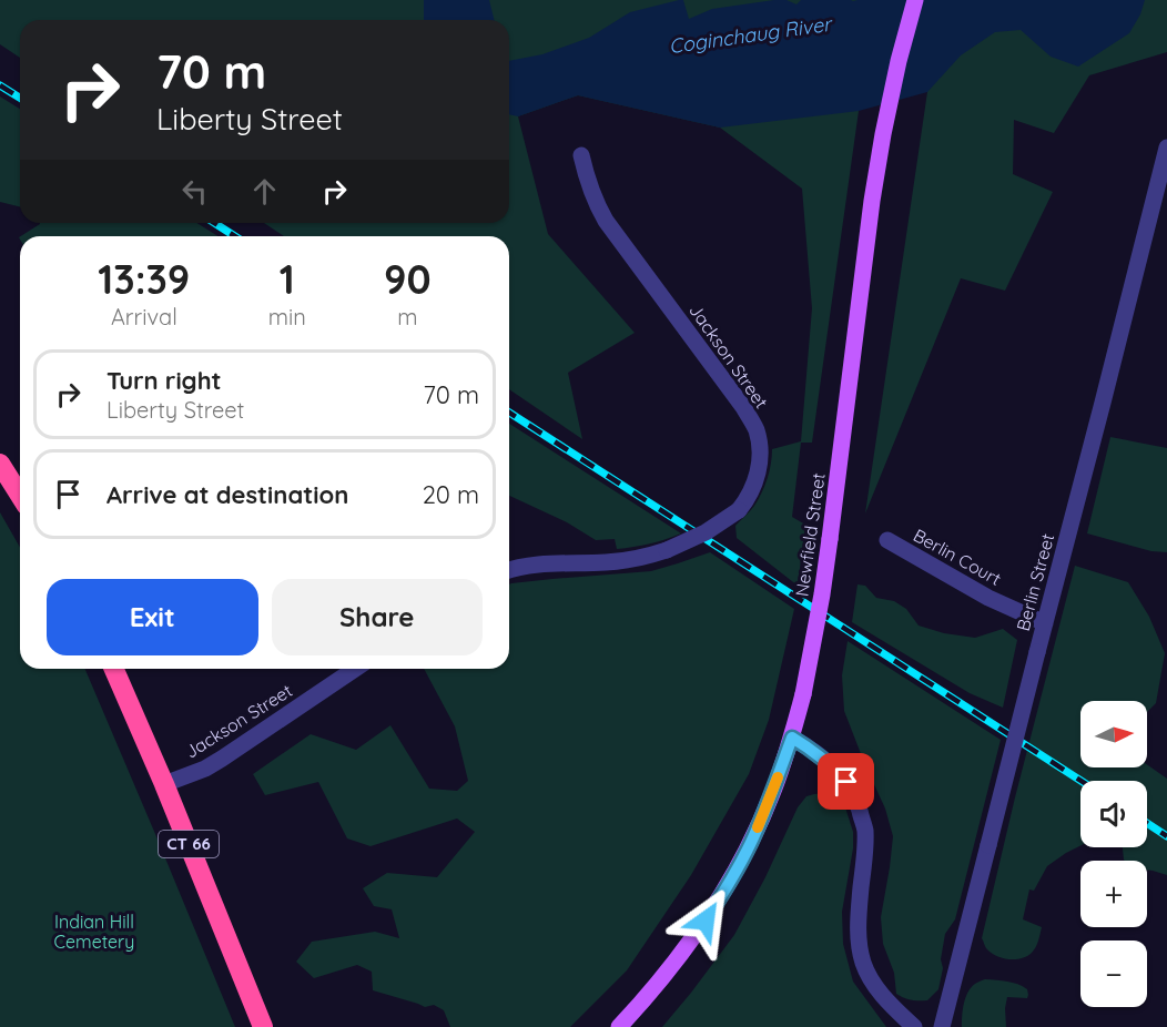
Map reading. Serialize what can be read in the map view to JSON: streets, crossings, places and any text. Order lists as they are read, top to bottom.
{
  "streets": {
    "highway": ["CT 66"],
    "main road": ["Newfield Street"],
    "street": ["Jackson Street", "Berlin Court", "Berlin Street"]
  },
  "crossings": [
    ["Jackson Street", "CT 66"],
    ["Berlin Court", "Berlin Street"]
  ],
  "water": ["Coginchaug River"],
  "parks": ["Indian Hill Cemetery"],
  "north": "right",
  "page": {
    "turn": ["70 m", "Liberty Street"],
    "eta": [
      "13:39",
      "Arrival",
      "1",
      "min",
      "90",
      "m"
    ],
    "list": [
      {
        "name": "Turn right",
        "note": "Liberty Street",
        "value": "70 m"
      },
      {
        "name": "Arrive at destination",
        "value": "20 m"
      }
    ],
    "buttons": ["Exit", "Share"],
    "map_buttons": ["+", "−"]
  }
}
